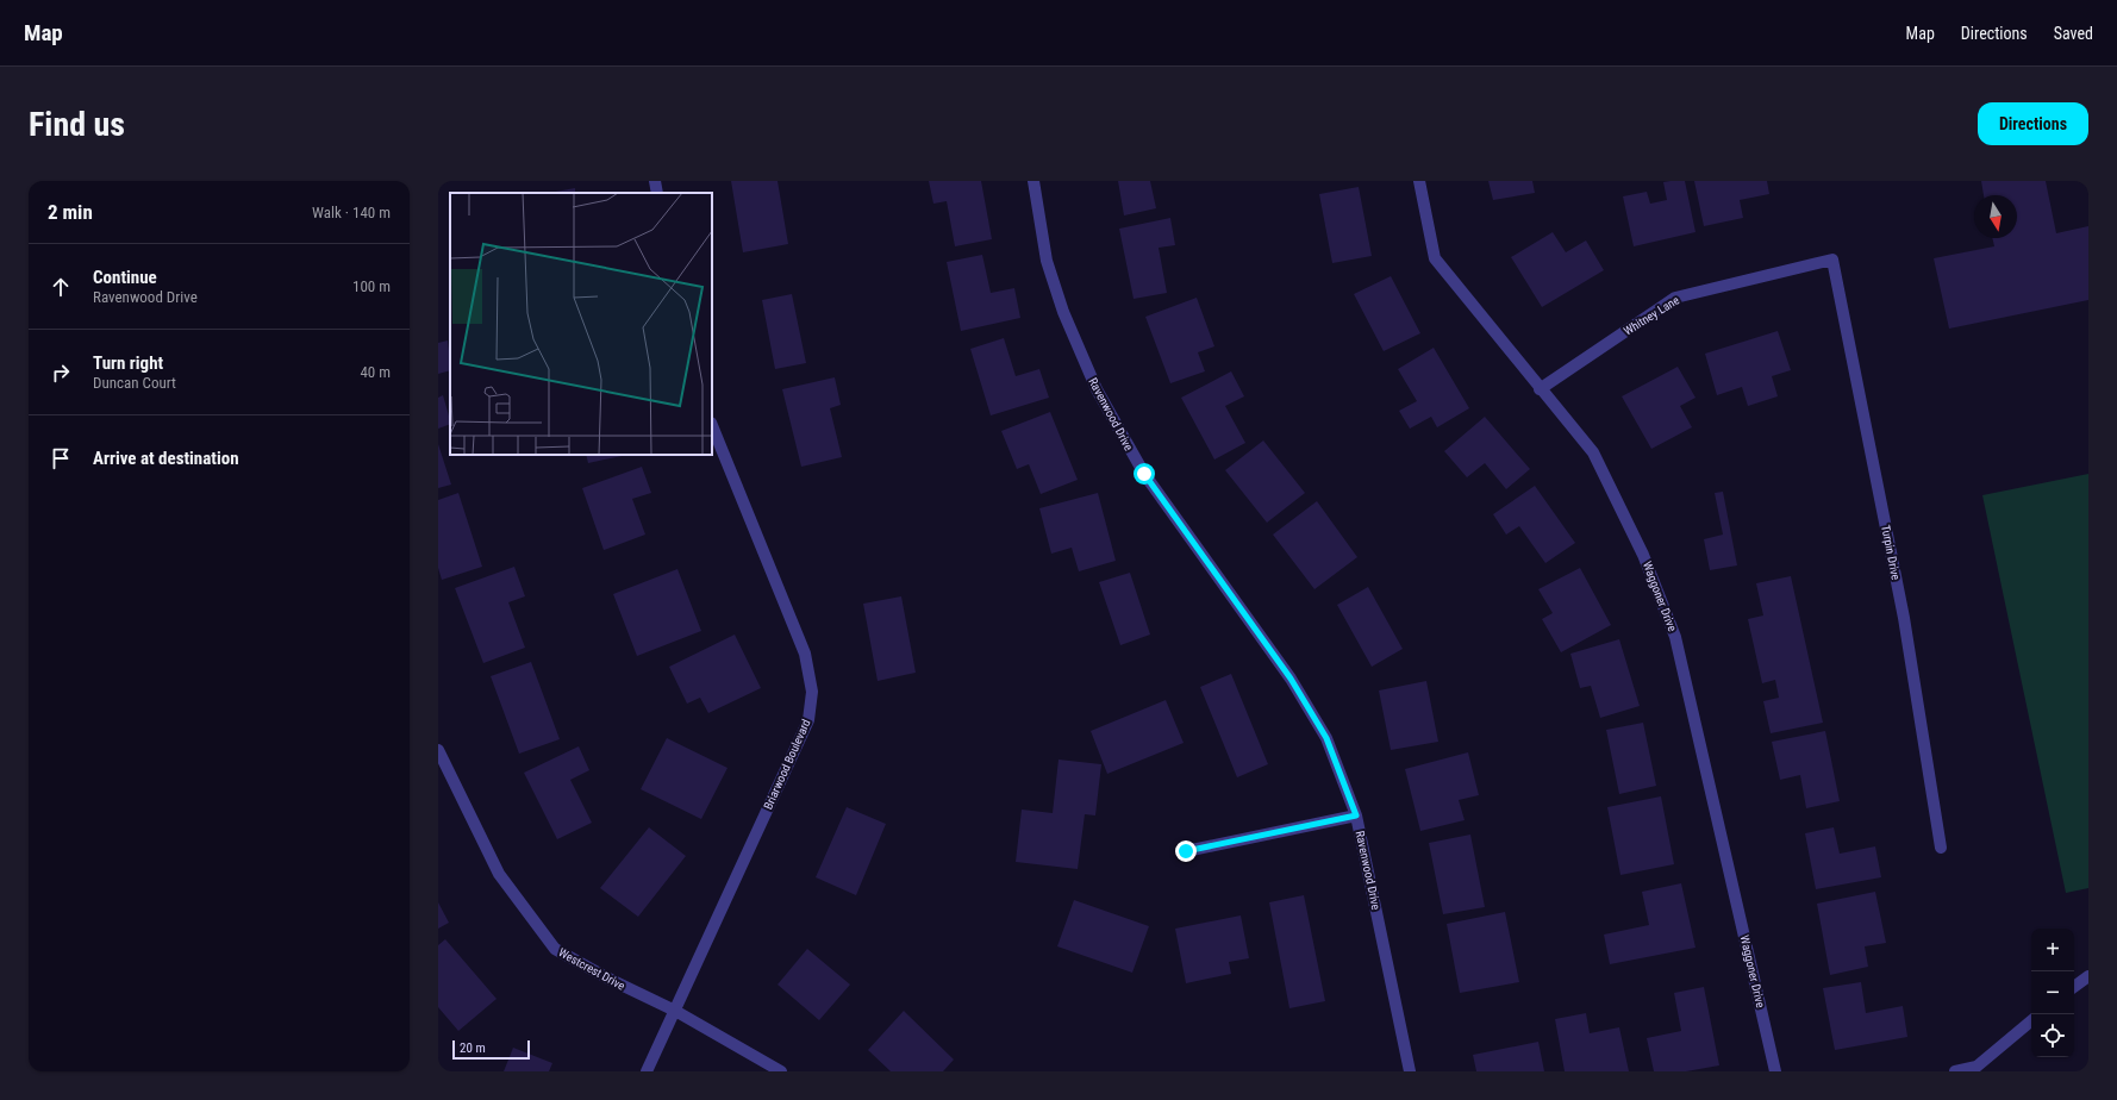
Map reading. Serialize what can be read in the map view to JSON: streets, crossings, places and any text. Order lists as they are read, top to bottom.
{
  "streets": {
    "street": [
      "Whitney Lane",
      "Ravenwood Drive",
      "Turpin Drive",
      "Waggoner Drive",
      "Briarwood Boulevard",
      "Westcrest Drive"
    ]
  },
  "crossings": [
    ["Whitney Lane", "Turpin Drive"],
    ["Whitney Lane", "Waggoner Drive"],
    ["Briarwood Boulevard", "Westcrest Drive"]
  ],
  "scale_bar": "20 m",
  "north": "bottom",
  "page": {
    "header": "Map",
    "nav": ["Map", "Directions", "Saved"],
    "buttons": "Directions",
    "title": "Find us",
    "heading": ["2 min", "Walk · 140 m"],
    "list": [
      ["Continue", "Ravenwood Drive", "100 m"],
      ["Turn right", "Duncan Court", "40 m"],
      "Arrive at destination"
    ],
    "map_buttons": ["+", "−"],
    "scale": "20 m"
  }
}
